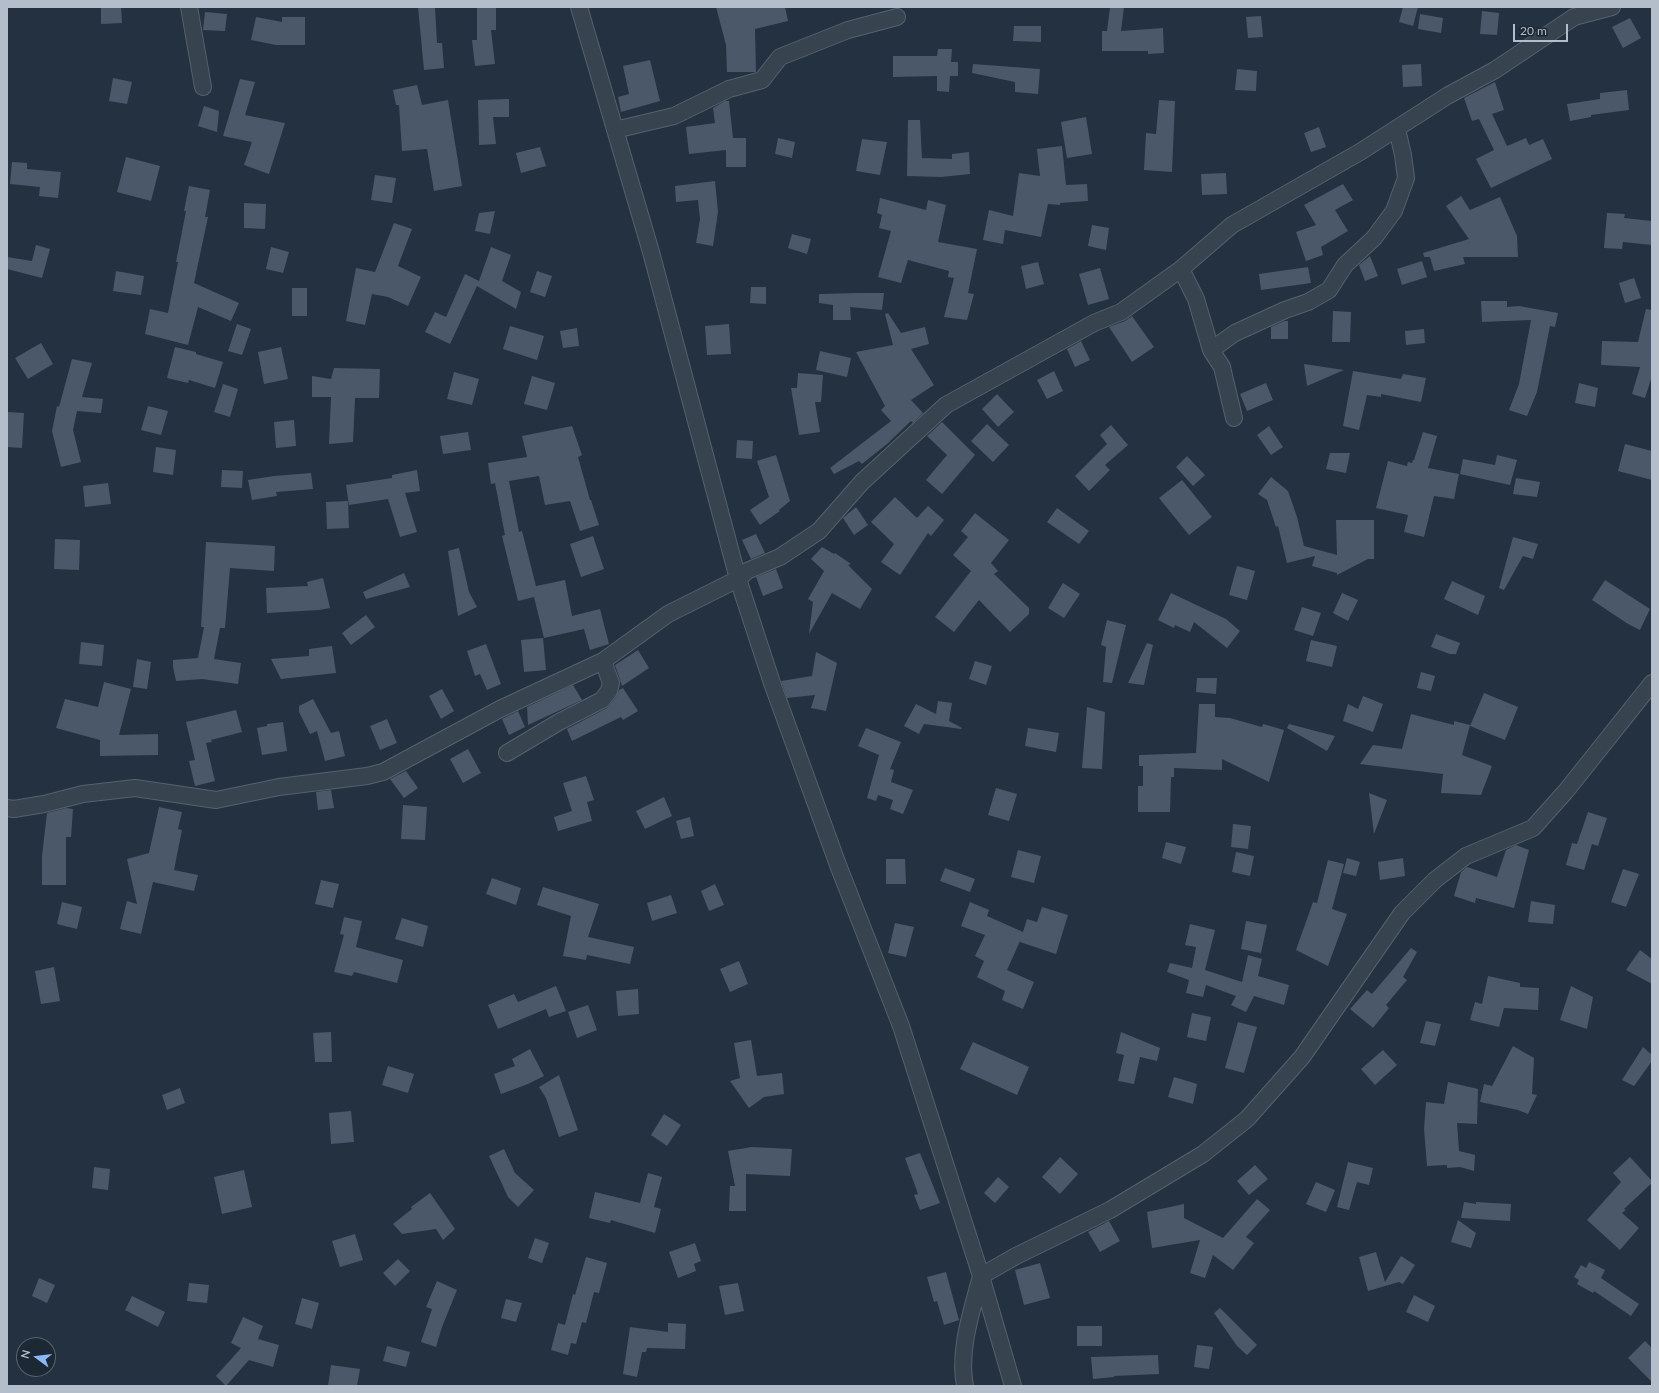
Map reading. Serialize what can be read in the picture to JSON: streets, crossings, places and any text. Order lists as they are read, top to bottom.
{
  "scale_bar": "20 m",
  "north": "left"
}
